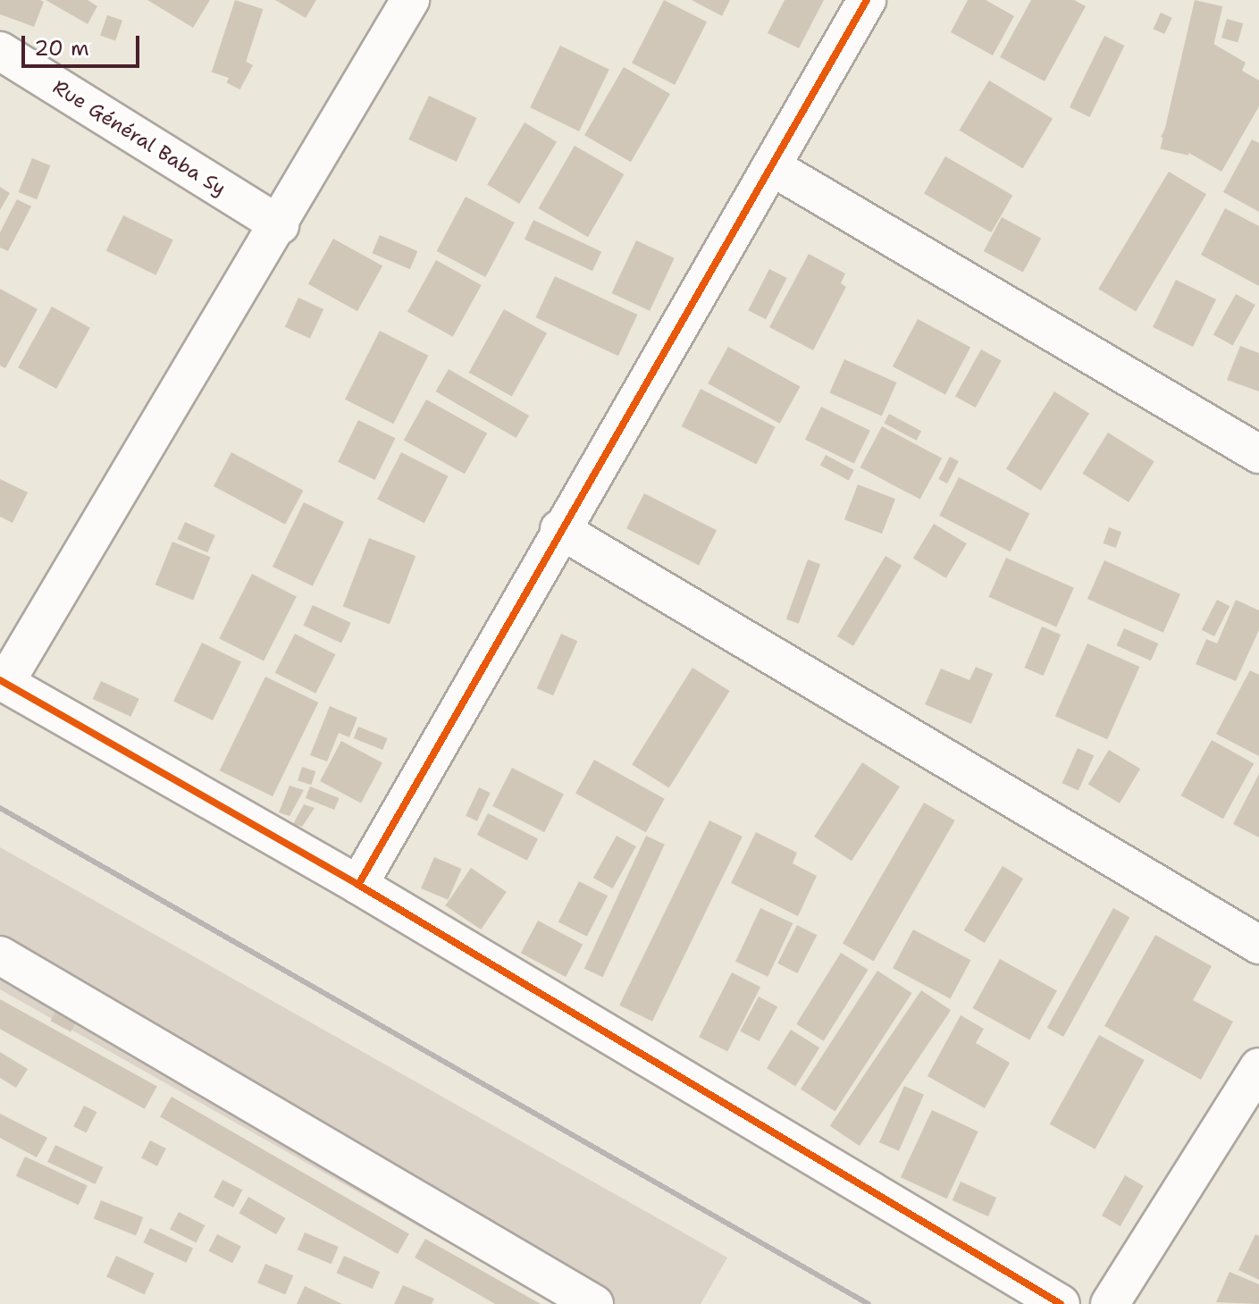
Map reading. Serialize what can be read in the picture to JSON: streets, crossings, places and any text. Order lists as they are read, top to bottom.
{
  "streets": {
    "street": ["Rue Général Baba Sy"]
  },
  "scale_bar": "20 m"
}
